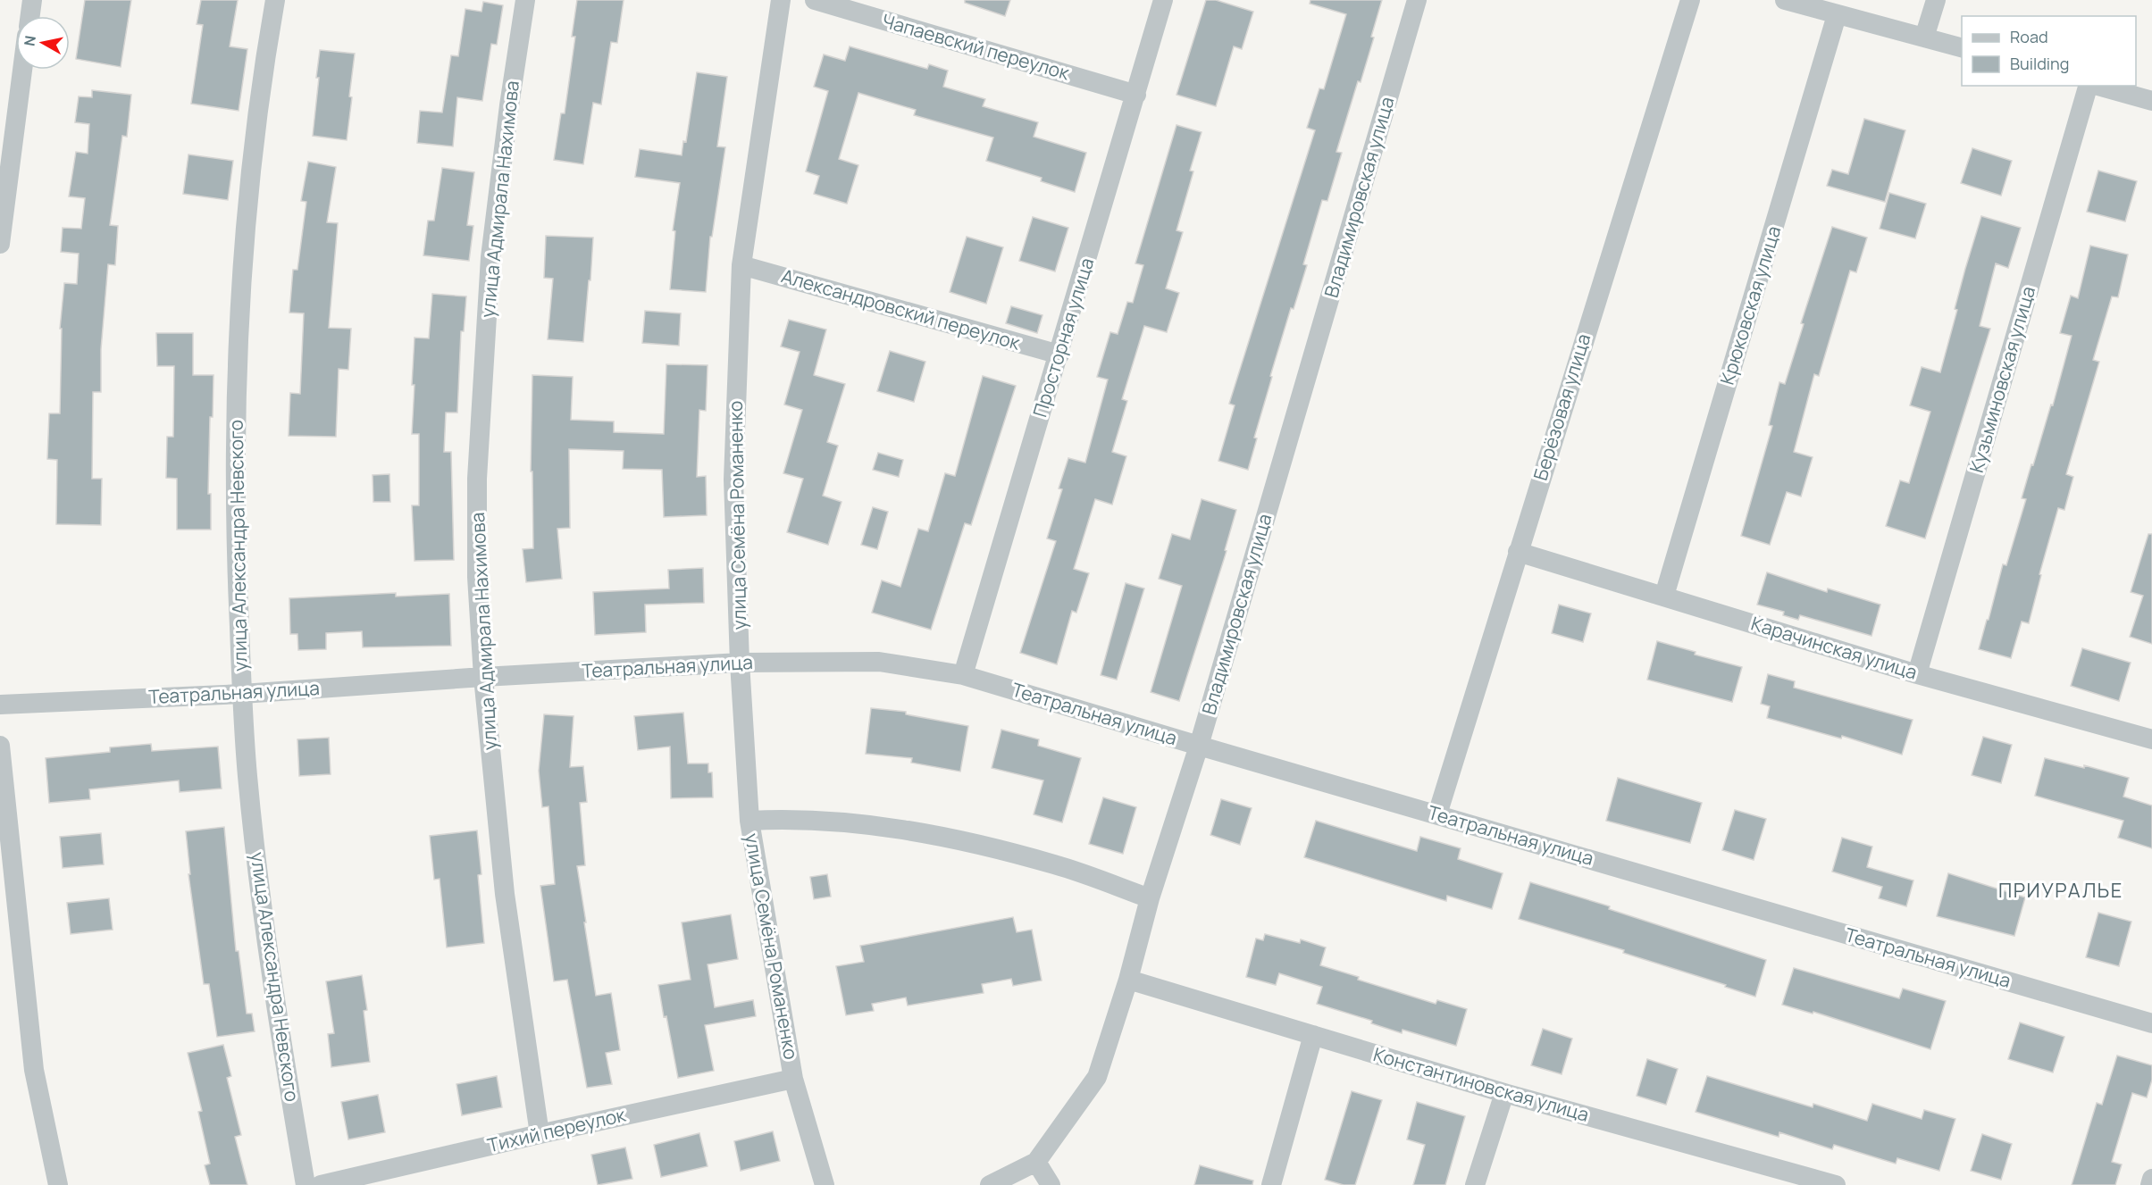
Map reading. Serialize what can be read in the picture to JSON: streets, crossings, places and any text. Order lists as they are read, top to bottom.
{
  "streets": {
    "street": [
      "Чапаевский переулок",
      "Владимировская улица",
      "улица Адмирала Нахимова",
      "Крюковская улица",
      "Александровский переулок",
      "Просторная улица",
      "Кузьминовская улица",
      "Берёзовая улица",
      "улица Семёна Романенко",
      "улица Александра Невского",
      "Карачинская улица",
      "Театральная улица",
      "Константиновская улица",
      "Тихий переулок"
    ]
  },
  "crossings": [
    ["Чапаевский переулок", "Просторная улица"],
    ["Владимировская улица", "Театральная улица"],
    ["Владимировская улица", "Константиновская улица"],
    ["улица Адмирала Нахимова", "Театральная улица"],
    ["улица Адмирала Нахимова", "Тихий переулок"],
    ["Крюковская улица", "Карачинская улица"],
    ["Александровский переулок", "Просторная улица"],
    ["Александровский переулок", "улица Семёна Романенко"],
    ["Просторная улица", "Театральная улица"],
    ["Кузьминовская улица", "Карачинская улица"],
    ["Берёзовая улица", "Карачинская улица"],
    ["Берёзовая улица", "Театральная улица"],
    ["улица Семёна Романенко", "Театральная улица"],
    ["улица Семёна Романенко", "Тихий переулок"],
    ["улица Александра Невского", "Театральная улица"]
  ],
  "districts": ["ПРИУРАЛЬЕ"],
  "legend": ["Road", "Building"],
  "north": "left"
}
